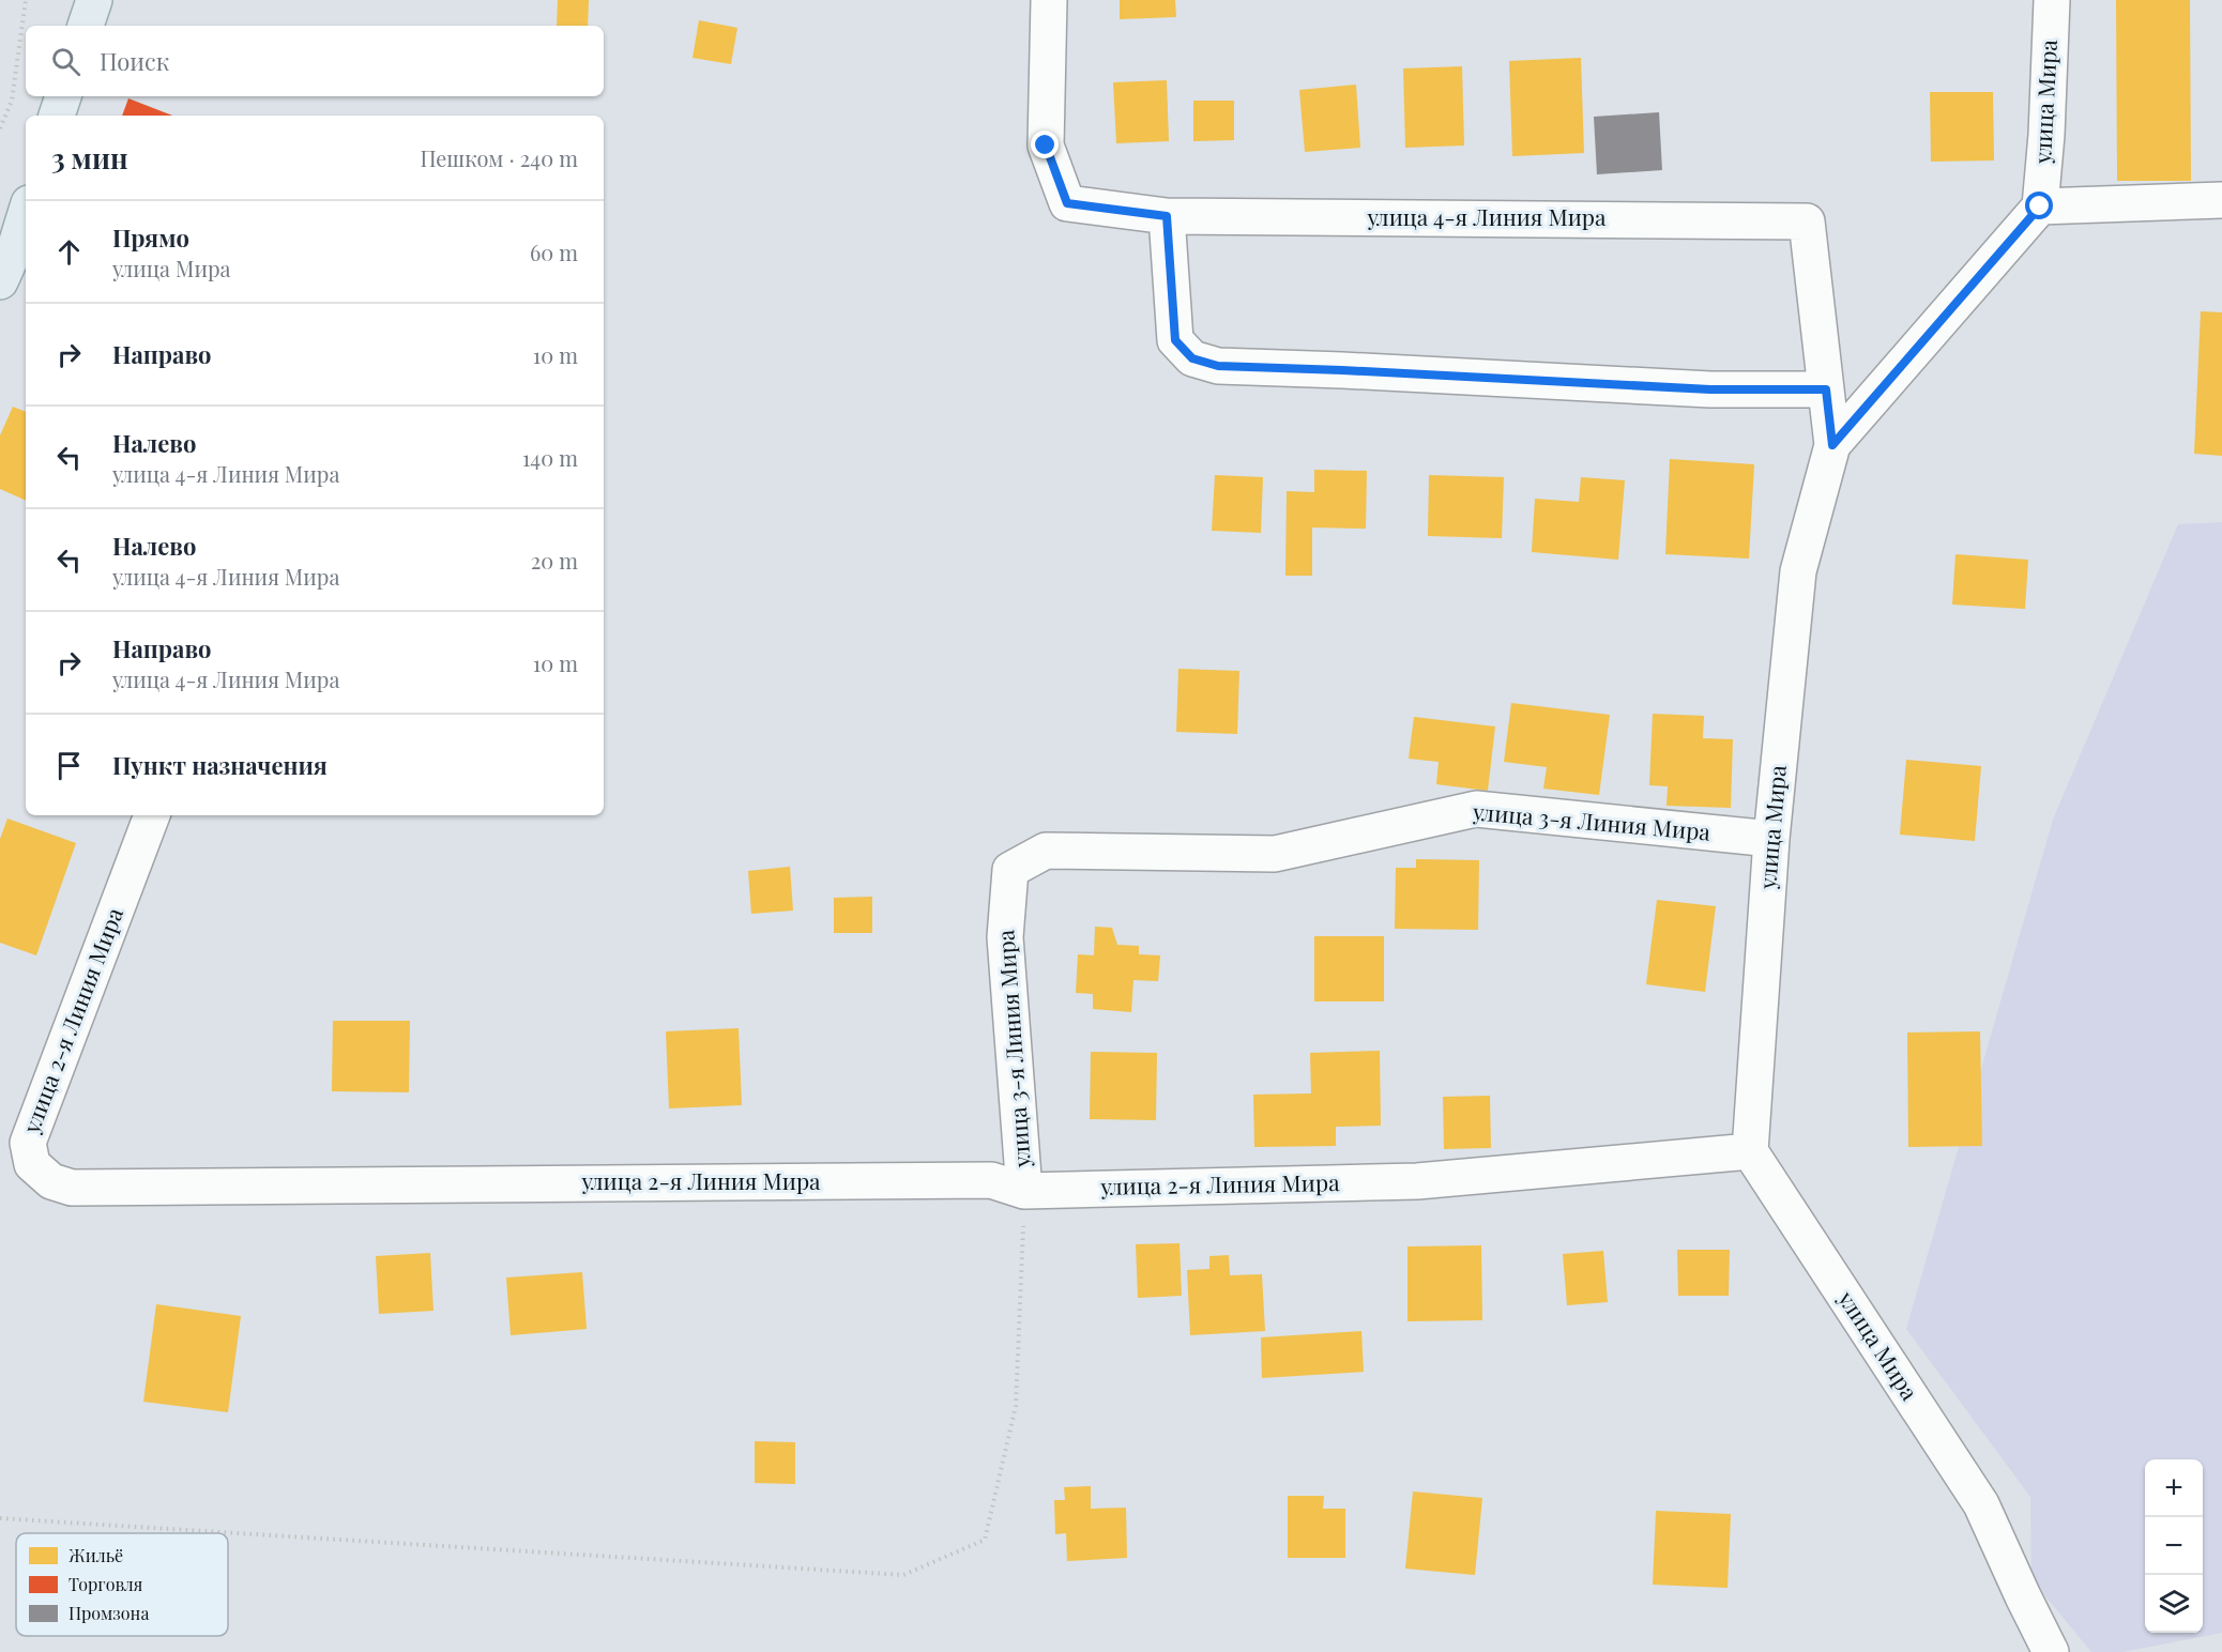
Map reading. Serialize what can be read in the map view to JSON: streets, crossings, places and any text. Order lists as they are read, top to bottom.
{
  "streets": {
    "street": [
      "улица Мира",
      "улица 4-я Линия Мира",
      "улица 3-я Линия Мира",
      "улица 2-я Линия Мира"
    ]
  },
  "crossings": [
    ["улица Мира", "улица 3-я Линия Мира"],
    ["улица Мира", "улица 2-я Линия Мира"],
    ["улица 3-я Линия Мира", "улица 2-я Линия Мира"]
  ],
  "legend": ["Жильё", "Торговля", "Промзона"],
  "page": {
    "search": "Поиск",
    "heading": ["3 мин", "Пешком · 240 m"],
    "list": [
      ["Прямо", "улица Мира", "60 m"],
      ["Направо", "10 m"],
      ["Налево", "улица 4-я Линия Мира", "140 m"],
      ["Налево", "улица 4-я Линия Мира", "20 m"],
      ["Направо", "улица 4-я Линия Мира", "10 m"],
      "Пункт назначения"
    ],
    "map_buttons": ["+", "−"]
  }
}
